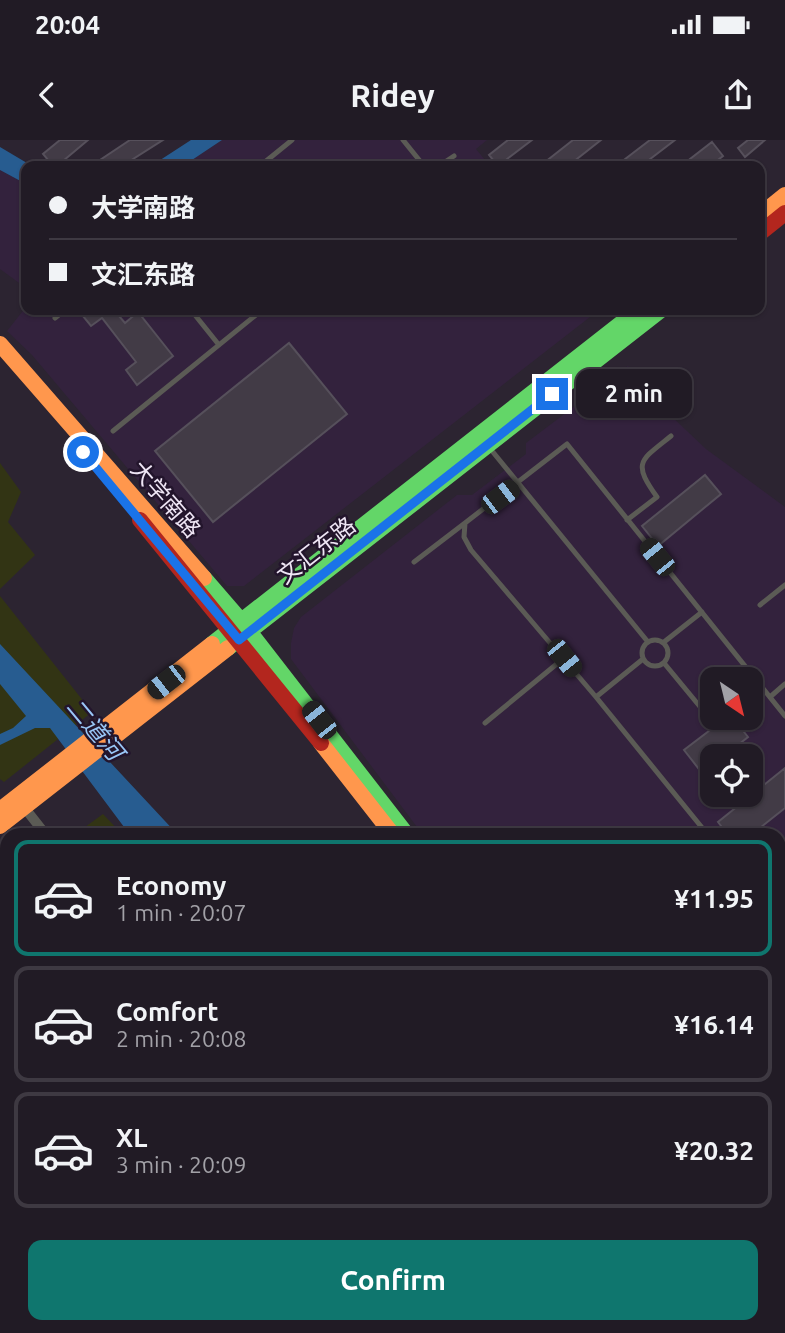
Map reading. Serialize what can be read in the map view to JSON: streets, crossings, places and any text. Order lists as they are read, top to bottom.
{
  "streets": {
    "street": ["大学南路", "文汇东路"]
  },
  "crossings": [
    ["大学南路", "文汇东路"]
  ],
  "water": ["二道河"],
  "north": "bottom right",
  "page": {
    "status": "20:04",
    "header": "Ridey",
    "banner": ["大学南路", "文汇东路"],
    "bubble": "2 min",
    "list": [
      {
        "name": "Economy",
        "note": "1 min · 20:07",
        "value": "¥11.95"
      },
      {
        "name": "Comfort",
        "note": "2 min · 20:08",
        "value": "¥16.14"
      },
      {
        "name": "XL",
        "note": "3 min · 20:09",
        "value": "¥20.32"
      }
    ],
    "buttons": "Confirm"
  }
}
